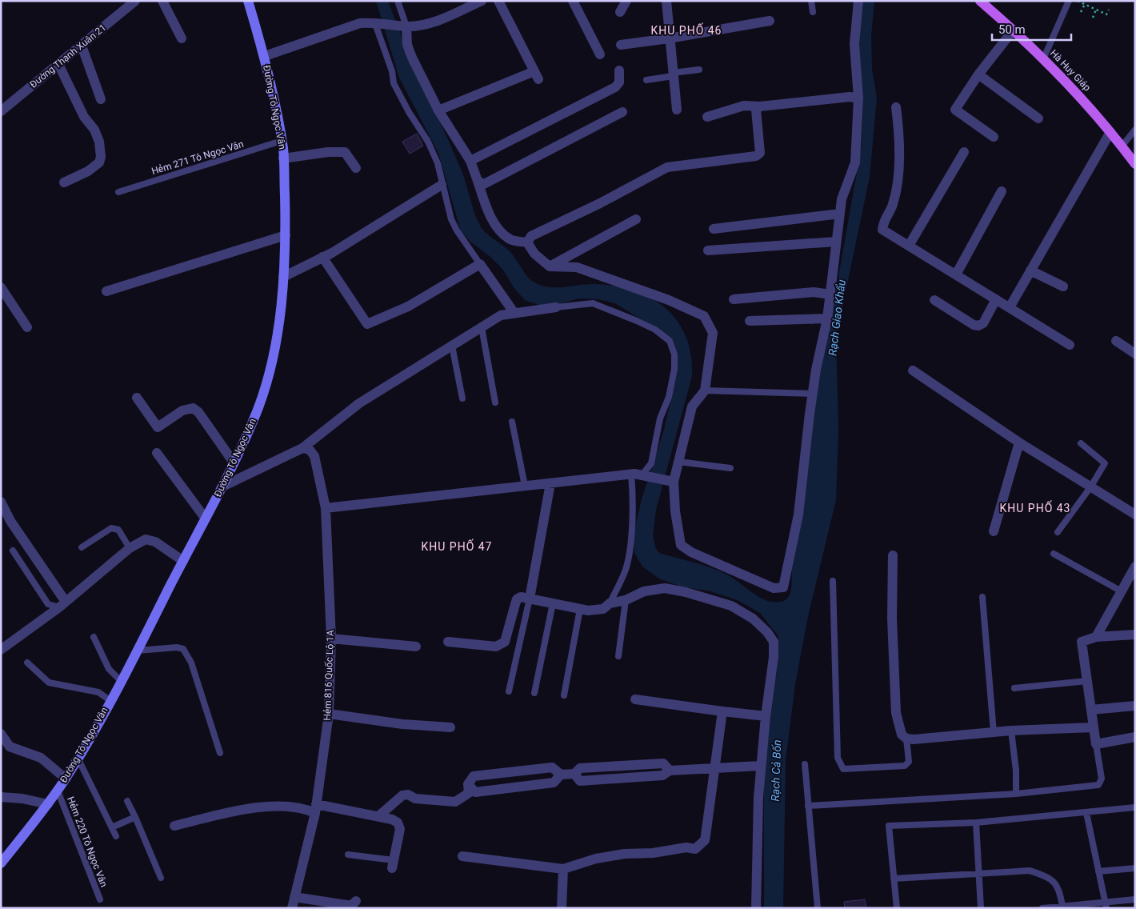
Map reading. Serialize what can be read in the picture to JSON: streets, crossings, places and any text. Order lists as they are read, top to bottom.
{
  "streets": {
    "main road": ["Hà Huy Giáp"],
    "street": ["Đường Thạnh Xuân 21", "Đường Tô Ngọc Vân", "Hẻm 816 Quốc Lộ 1A"],
    "lane": ["Hẻm 271 Tô Ngọc Vân", "Hẻm 220 Tô Ngọc Vân"]
  },
  "crossings": [
    ["Đường Tô Ngọc Vân", "Hẻm 271 Tô Ngọc Vân"],
    ["Đường Tô Ngọc Vân", "Hẻm 220 Tô Ngọc Vân"]
  ],
  "districts": ["KHU PHỐ 46", "KHU PHỐ 43", "KHU PHỐ 47"],
  "water": ["Rạch Giao Khẩu", "Rạch Cả Bốn"],
  "scale_bar": "50 m"
}
